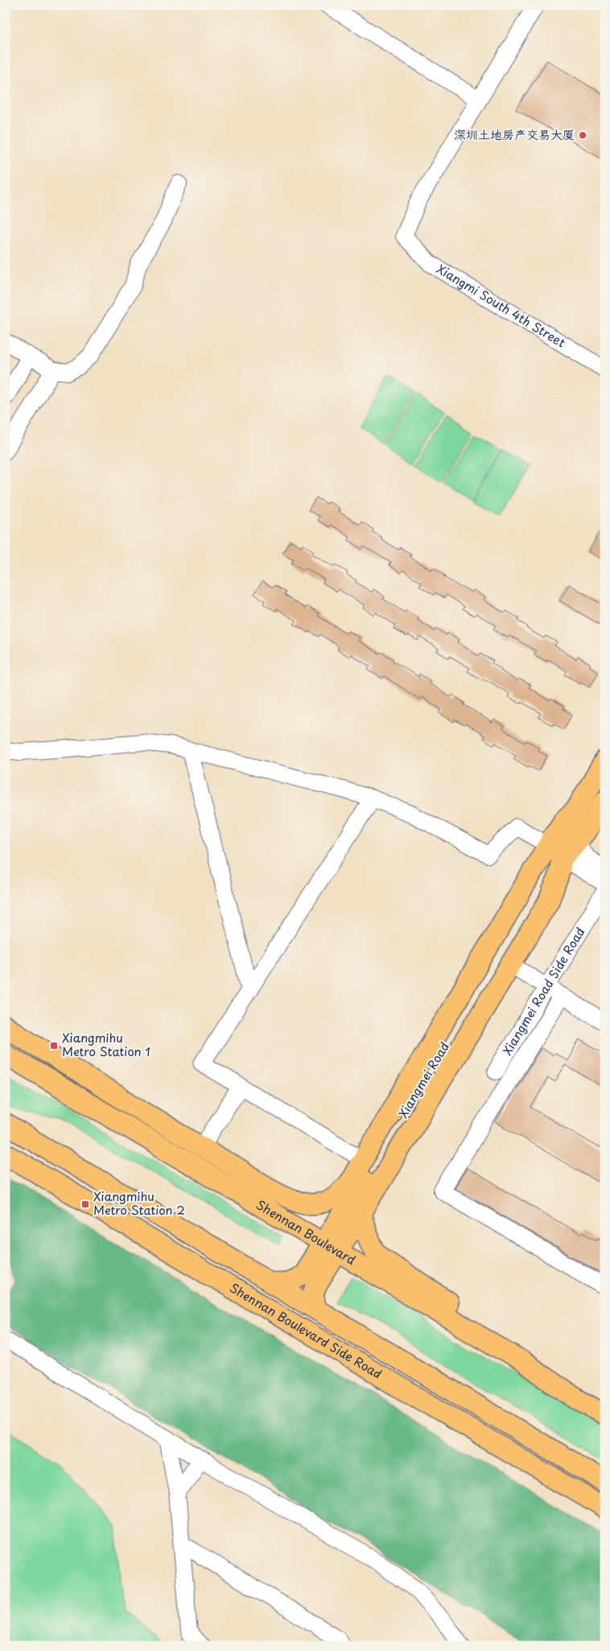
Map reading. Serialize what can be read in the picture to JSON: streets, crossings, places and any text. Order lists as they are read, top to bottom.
{
  "streets": {
    "main road": ["Xiangmei Road", "Shennan Boulevard", "Shennan Boulevard Side Road"],
    "street": ["Xiangmi South 4th Street", "Xiangmei Road Side Road"]
  },
  "crossings": [
    ["Xiangmei Road", "Shennan Boulevard"]
  ],
  "places": {
    "other": ["深圳土地房产交易大厦"],
    "transit": ["Xiangmihu Metro Station 1", "Xiangmihu Metro Station 2"]
  }
}
